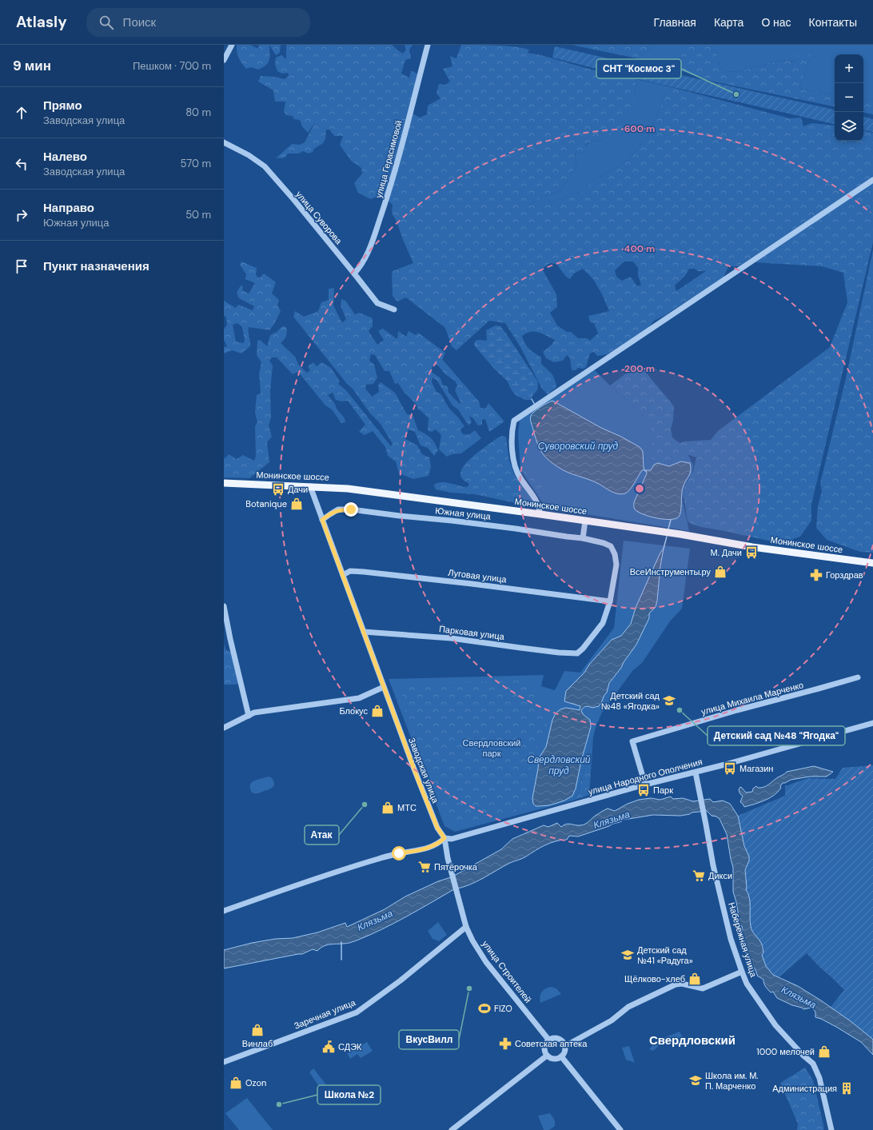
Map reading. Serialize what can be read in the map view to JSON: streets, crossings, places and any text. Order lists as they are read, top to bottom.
{
  "streets": {
    "main road": ["Монинское шоссе"],
    "street": [
      "улица Герасимовой",
      "улица Суворова",
      "Южная улица",
      "Луговая улица",
      "Парковая улица",
      "улица Михаила Марченко",
      "Заводская улица",
      "улица Народного Ополчения",
      "Набережная улица",
      "улица Строителей",
      "Заречная улица"
    ]
  },
  "crossings": [
    ["улица Герасимовой", "улица Суворова"],
    ["Монинское шоссе", "Заводская улица"],
    ["Южная улица", "Луговая улица"],
    ["Южная улица", "Парковая улица"],
    ["Южная улица", "Заводская улица"],
    ["Луговая улица", "Парковая улица"],
    ["Луговая улица", "Заводская улица"],
    ["Парковая улица", "Заводская улица"],
    ["улица Михаила Марченко", "улица Народного Ополчения"],
    ["Заводская улица", "улица Народного Ополчения"],
    ["Заводская улица", "улица Строителей"],
    ["улица Народного Ополчения", "Набережная улица"],
    ["улица Народного Ополчения", "улица Строителей"],
    ["улица Строителей", "Заречная улица"]
  ],
  "districts": ["Свердловский"],
  "water": ["Суворовский пруд", "Свердловский пруд", "Клязьма"],
  "parks": ["Свердловский парк"],
  "places": {
    "other": [
      "СНТ \"Космос 3\"",
      "Детский сад №48 \"Ягодка\"",
      "Атак",
      "ВкусВилл",
      "Школа №2"
    ],
    "bus stop": [
      "Дачи",
      "М. Дачи",
      "Магазин",
      "Парк"
    ],
    "shop": [
      "Botanique",
      "ВсеИнструменты.ру",
      "Блокус",
      "МТС",
      "Щёлково-хлеб",
      "Винлаб",
      "1000 мелочей",
      "Ozon"
    ],
    "pharmacy": ["Горздрав", "Советская аптека"],
    "school or university": ["Детский сад №48 «Ягодка»", "Детский сад №41 «Радуга»", "Школа им. М. П. Марченко"],
    "supermarket": ["Пятёрочка", "Дикси"],
    "sports": ["FIZO"],
    "public building": ["СДЭК"],
    "building": ["Администрация"]
  },
  "page": {
    "header": "Atlasly",
    "search": "Поиск",
    "nav": [
      "Главная",
      "Карта",
      "О нас",
      "Контакты"
    ],
    "heading": ["9 мин", "Пешком · 700 m"],
    "map_buttons": ["+", "−"],
    "list": [
      ["Прямо", "Заводская улица", "80 m"],
      ["Налево", "Заводская улица", "570 m"],
      ["Направо", "Южная улица", "50 m"],
      "Пункт назначения"
    ]
  },
  "rings": ["600 m", "400 m", "200 m"]
}
